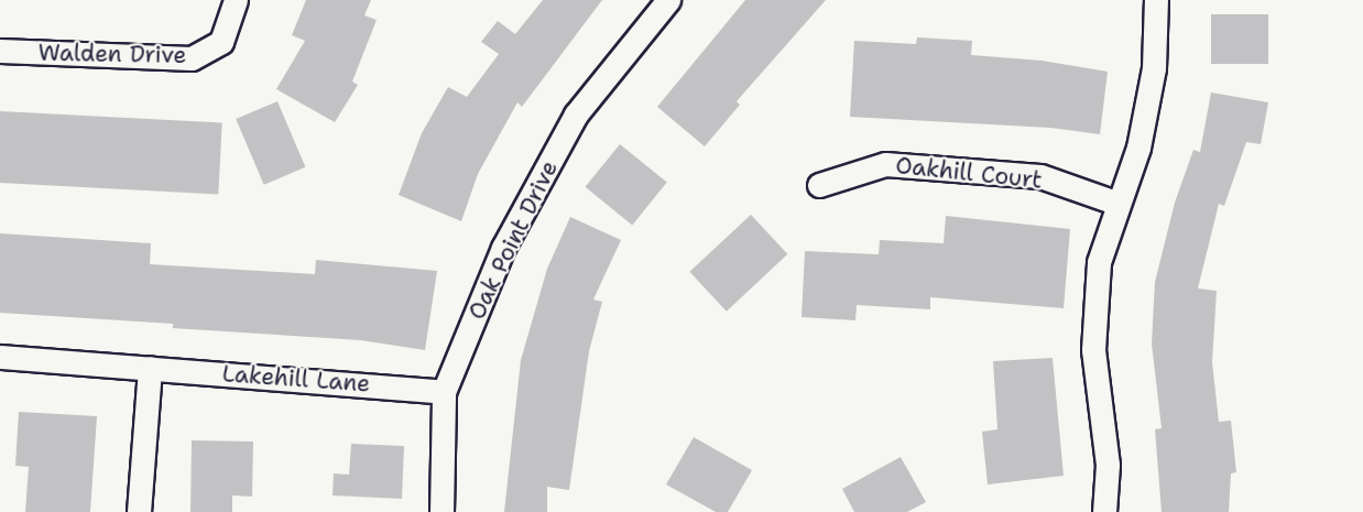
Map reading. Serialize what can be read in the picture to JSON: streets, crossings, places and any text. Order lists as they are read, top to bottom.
{
  "streets": {
    "street": [
      "Walden Drive",
      "Oakhill Court",
      "Oak Point Drive",
      "Lakehill Lane"
    ]
  },
  "crossings": [
    ["Oak Point Drive", "Lakehill Lane"]
  ]
}
